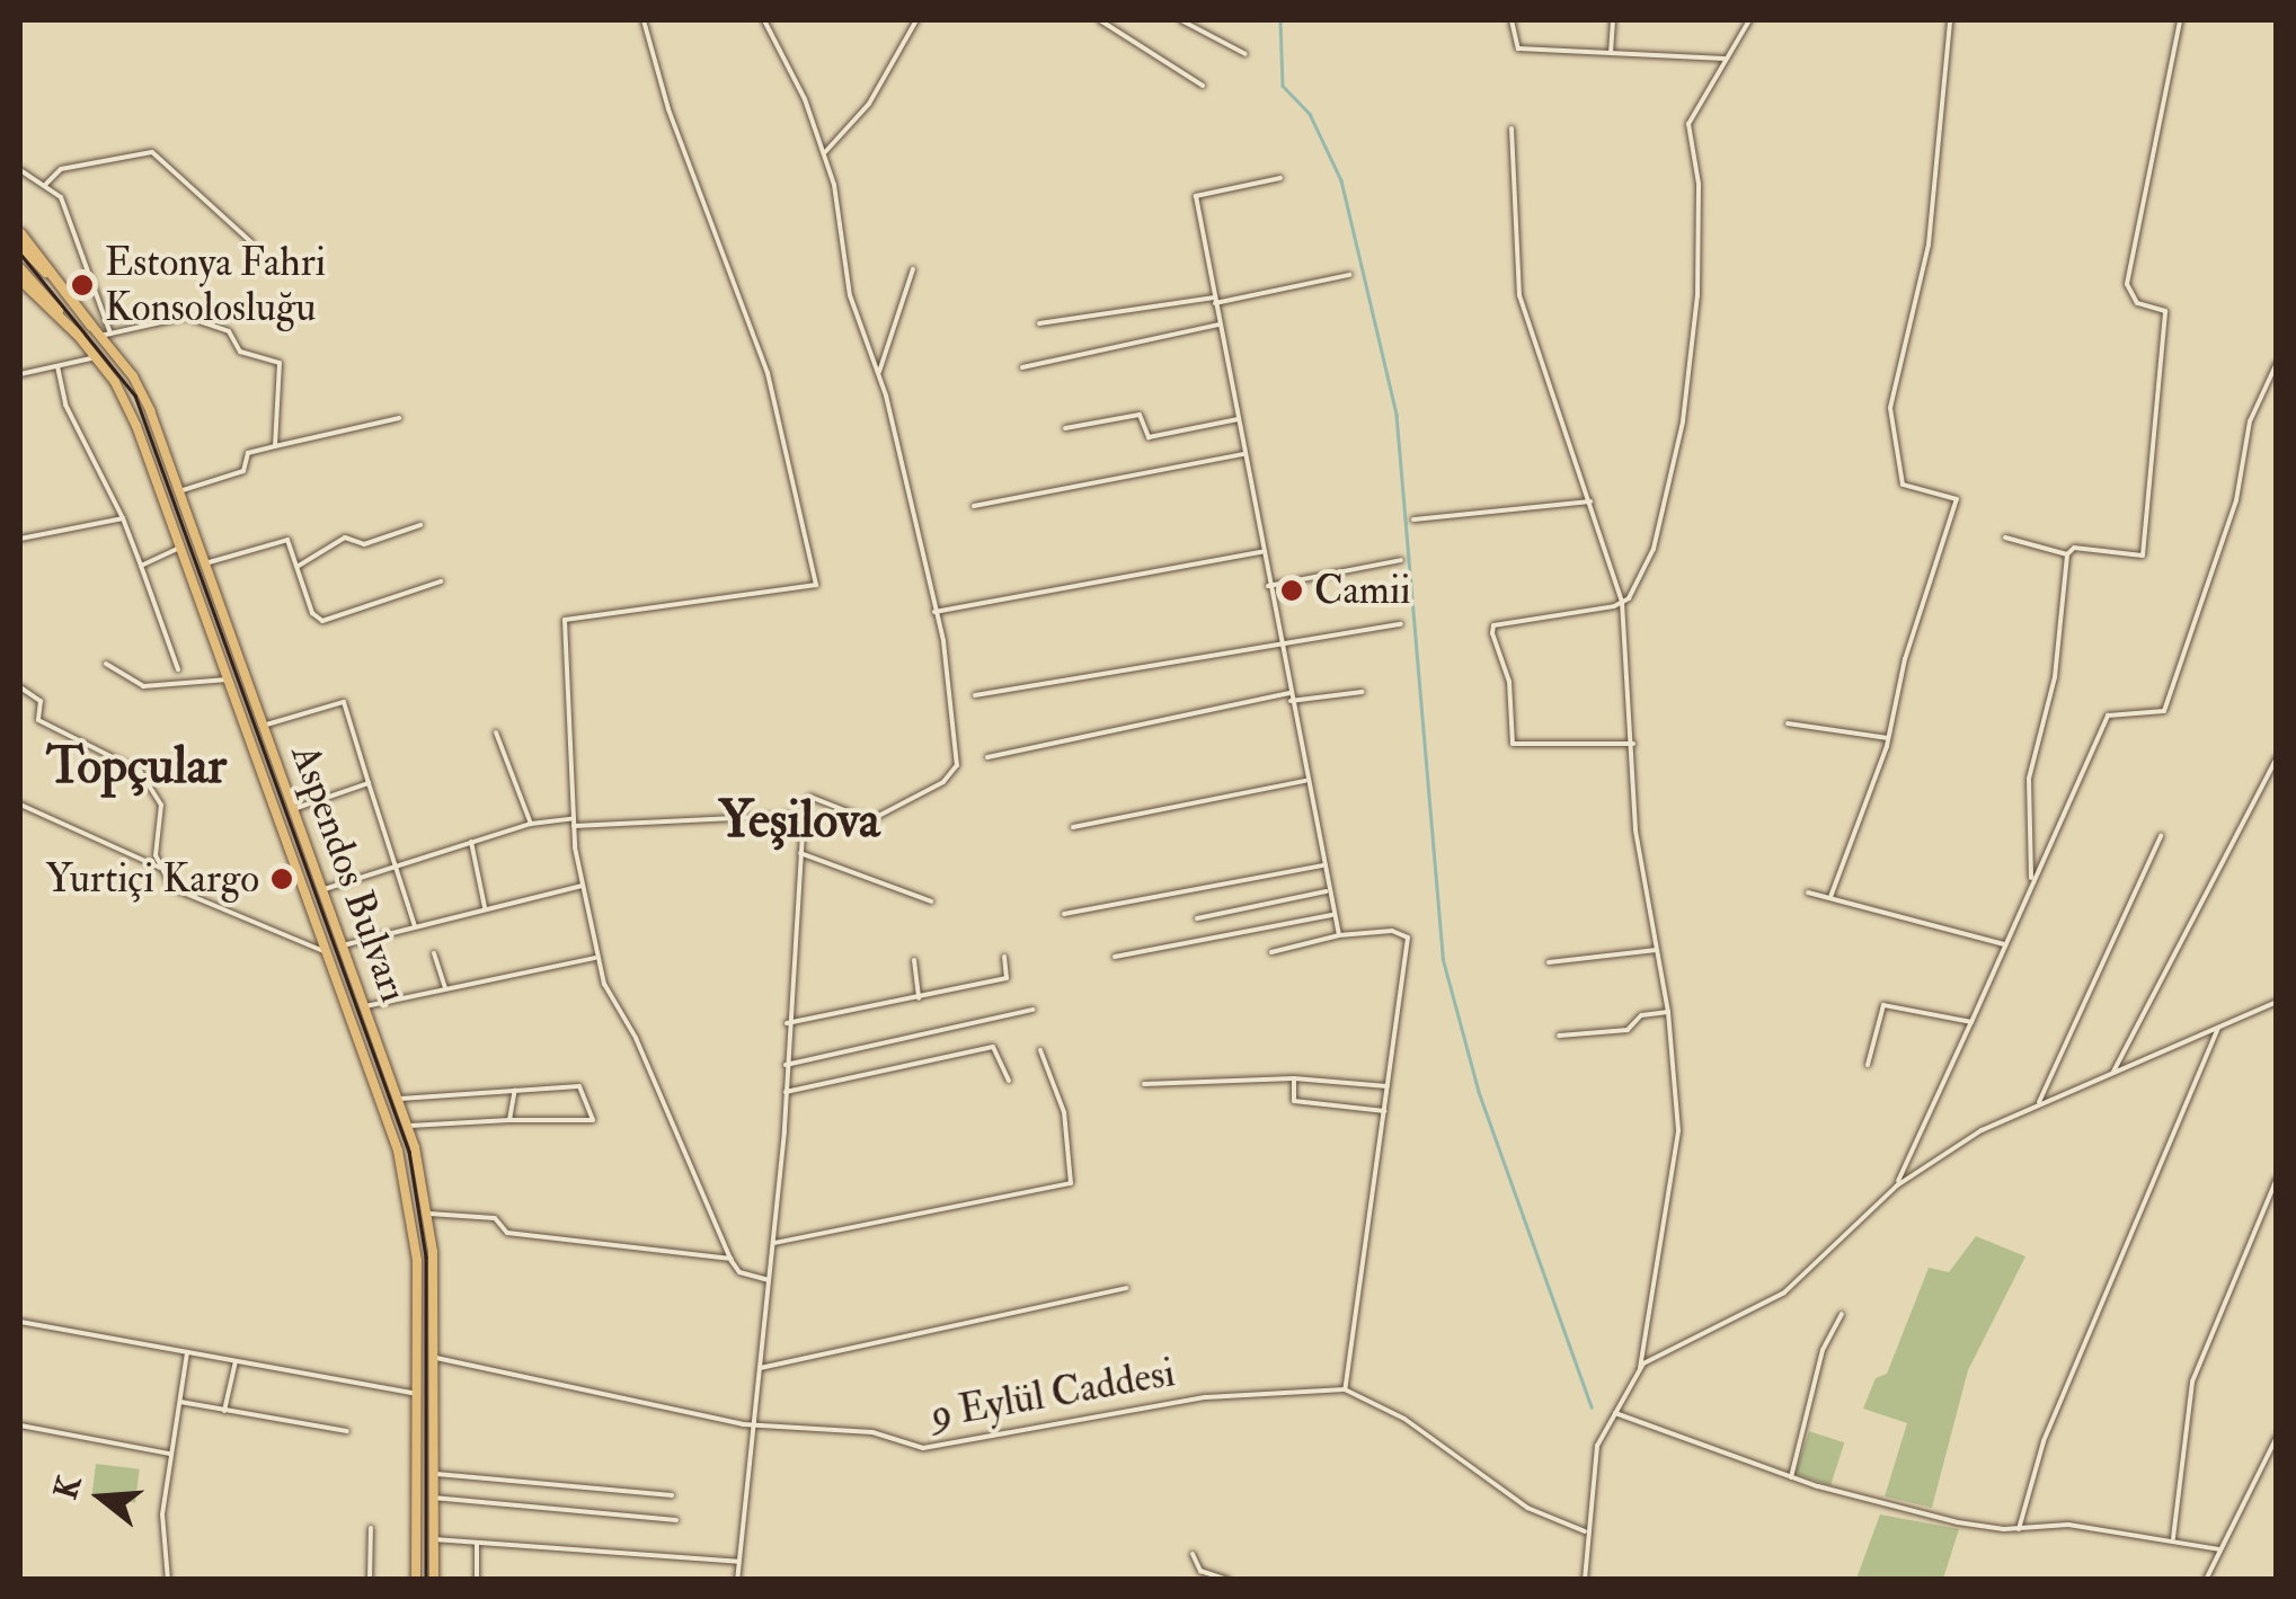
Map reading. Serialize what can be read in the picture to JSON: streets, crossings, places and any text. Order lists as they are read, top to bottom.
{
  "streets": {
    "main road": ["Aspendos Bulvarı"],
    "street": ["9 Eylül Caddesi"]
  },
  "crossings": [
    ["Aspendos Bulvarı", "9 Eylül Caddesi"]
  ],
  "districts": ["Topçular", "Yeşilova"],
  "places": ["Estonya Fahri Konsolosluğu", "Camii", "Yurtiçi Kargo"],
  "north": "left"
}
